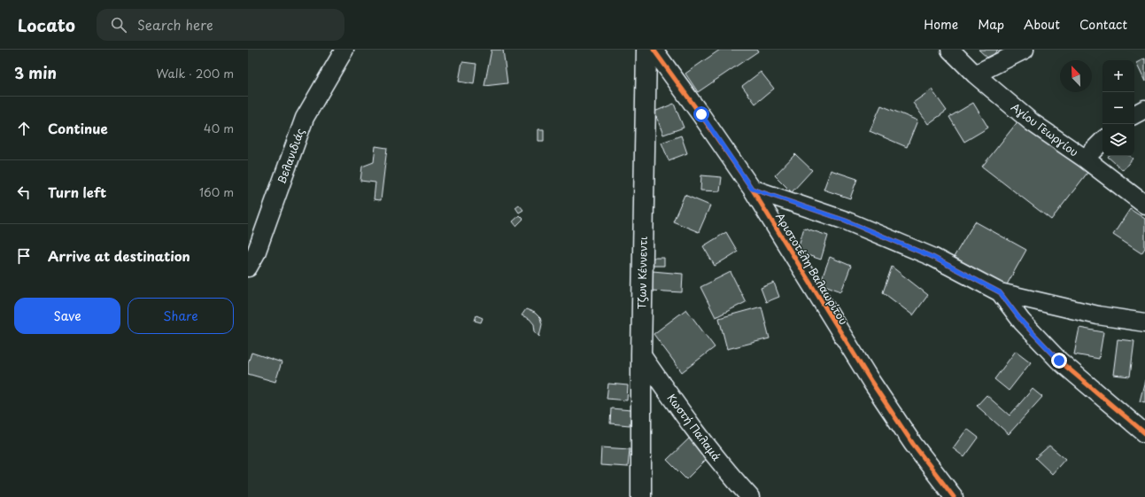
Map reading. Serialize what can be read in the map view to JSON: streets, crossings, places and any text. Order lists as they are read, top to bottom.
{
  "streets": {
    "street": [
      "Αγίου Γεωργίου",
      "Βελανιδιάς",
      "Αριστοτέλη Βαλαωρίτου",
      "Τζων Κέννεντι",
      "Κωστή Παλαμά"
    ]
  },
  "crossings": [
    ["Τζων Κέννεντι", "Κωστή Παλαμά"]
  ],
  "north": "top left",
  "page": {
    "header": "Locato",
    "search": "Search here",
    "nav": [
      "Home",
      "Map",
      "About",
      "Contact"
    ],
    "heading": ["3 min", "Walk · 200 m"],
    "map_buttons": ["+", "−"],
    "list": [
      ["Continue", "40 m"],
      ["Turn left", "160 m"],
      "Arrive at destination"
    ],
    "buttons": ["Save", "Share"]
  }
}
